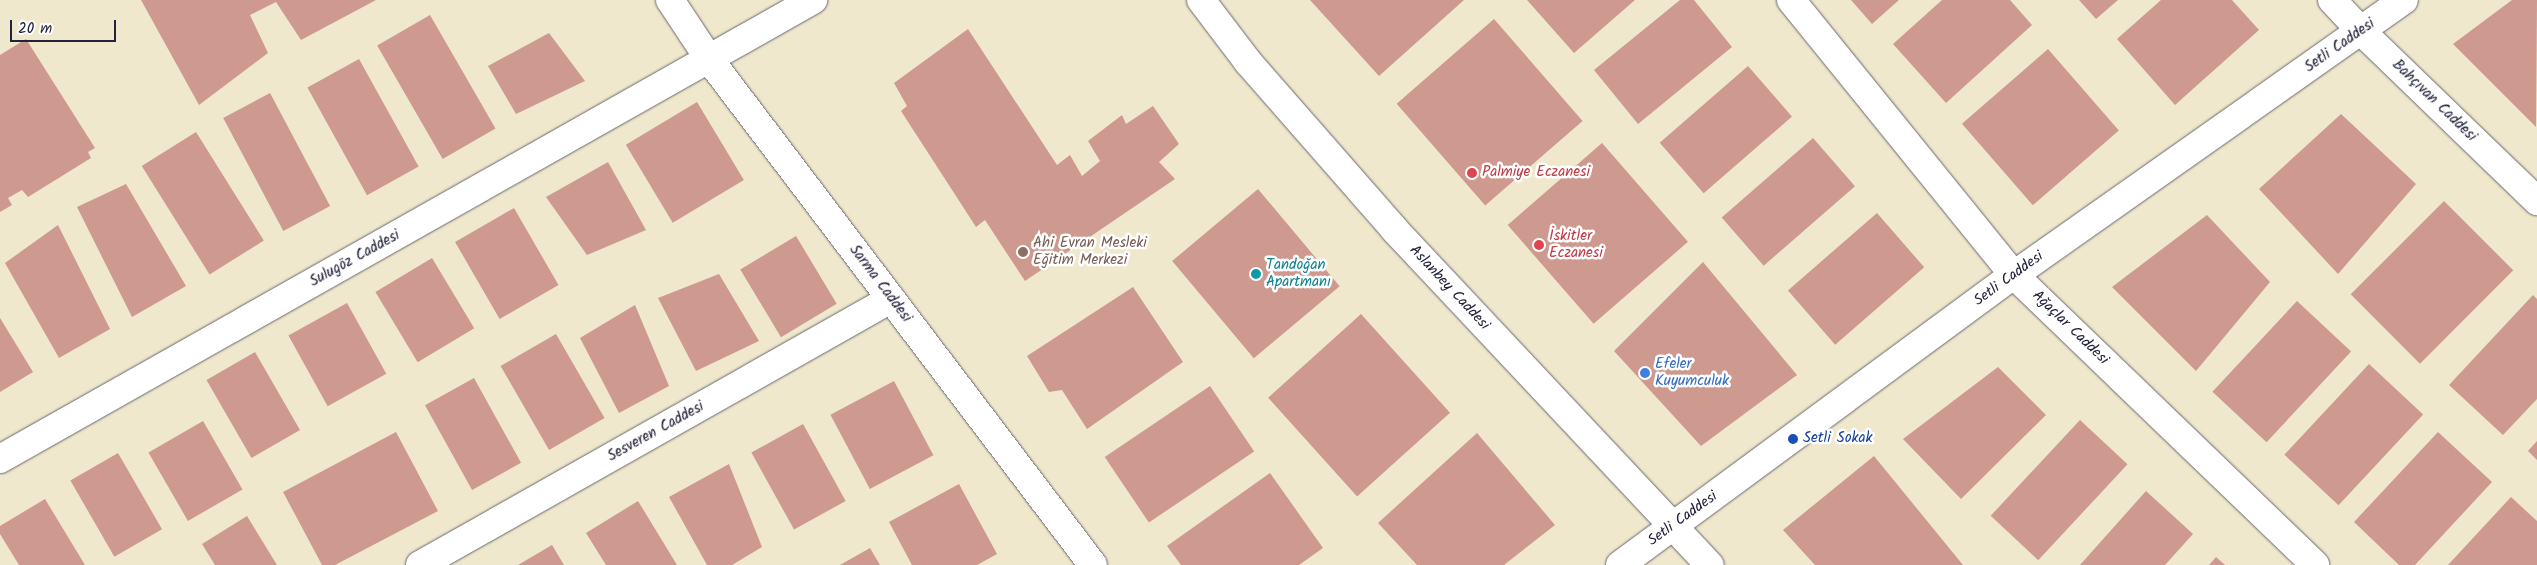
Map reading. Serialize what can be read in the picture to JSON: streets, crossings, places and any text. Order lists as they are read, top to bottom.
{
  "streets": {
    "street": [
      "Setli Caddesi",
      "Bahçıvan Caddesi",
      "Sulugöz Caddesi",
      "Sarma Caddesi",
      "Aslanbey Caddesi",
      "Ağaçlar Caddesi",
      "Sesveren Caddesi"
    ]
  },
  "crossings": [
    ["Setli Caddesi", "Bahçıvan Caddesi"],
    ["Setli Caddesi", "Aslanbey Caddesi"],
    ["Setli Caddesi", "Ağaçlar Caddesi"],
    ["Sulugöz Caddesi", "Sarma Caddesi"],
    ["Sarma Caddesi", "Sesveren Caddesi"]
  ],
  "places": [
    "Palmiye Eczanesi",
    "İskitler Eczanesi",
    "Ahi Evran Mesleki Eğitim Merkezi",
    "Tandoğan Apartmanı",
    "Efeler Kuyumculuk",
    "Setli Sokak"
  ],
  "scale_bar": "20 m"
}
